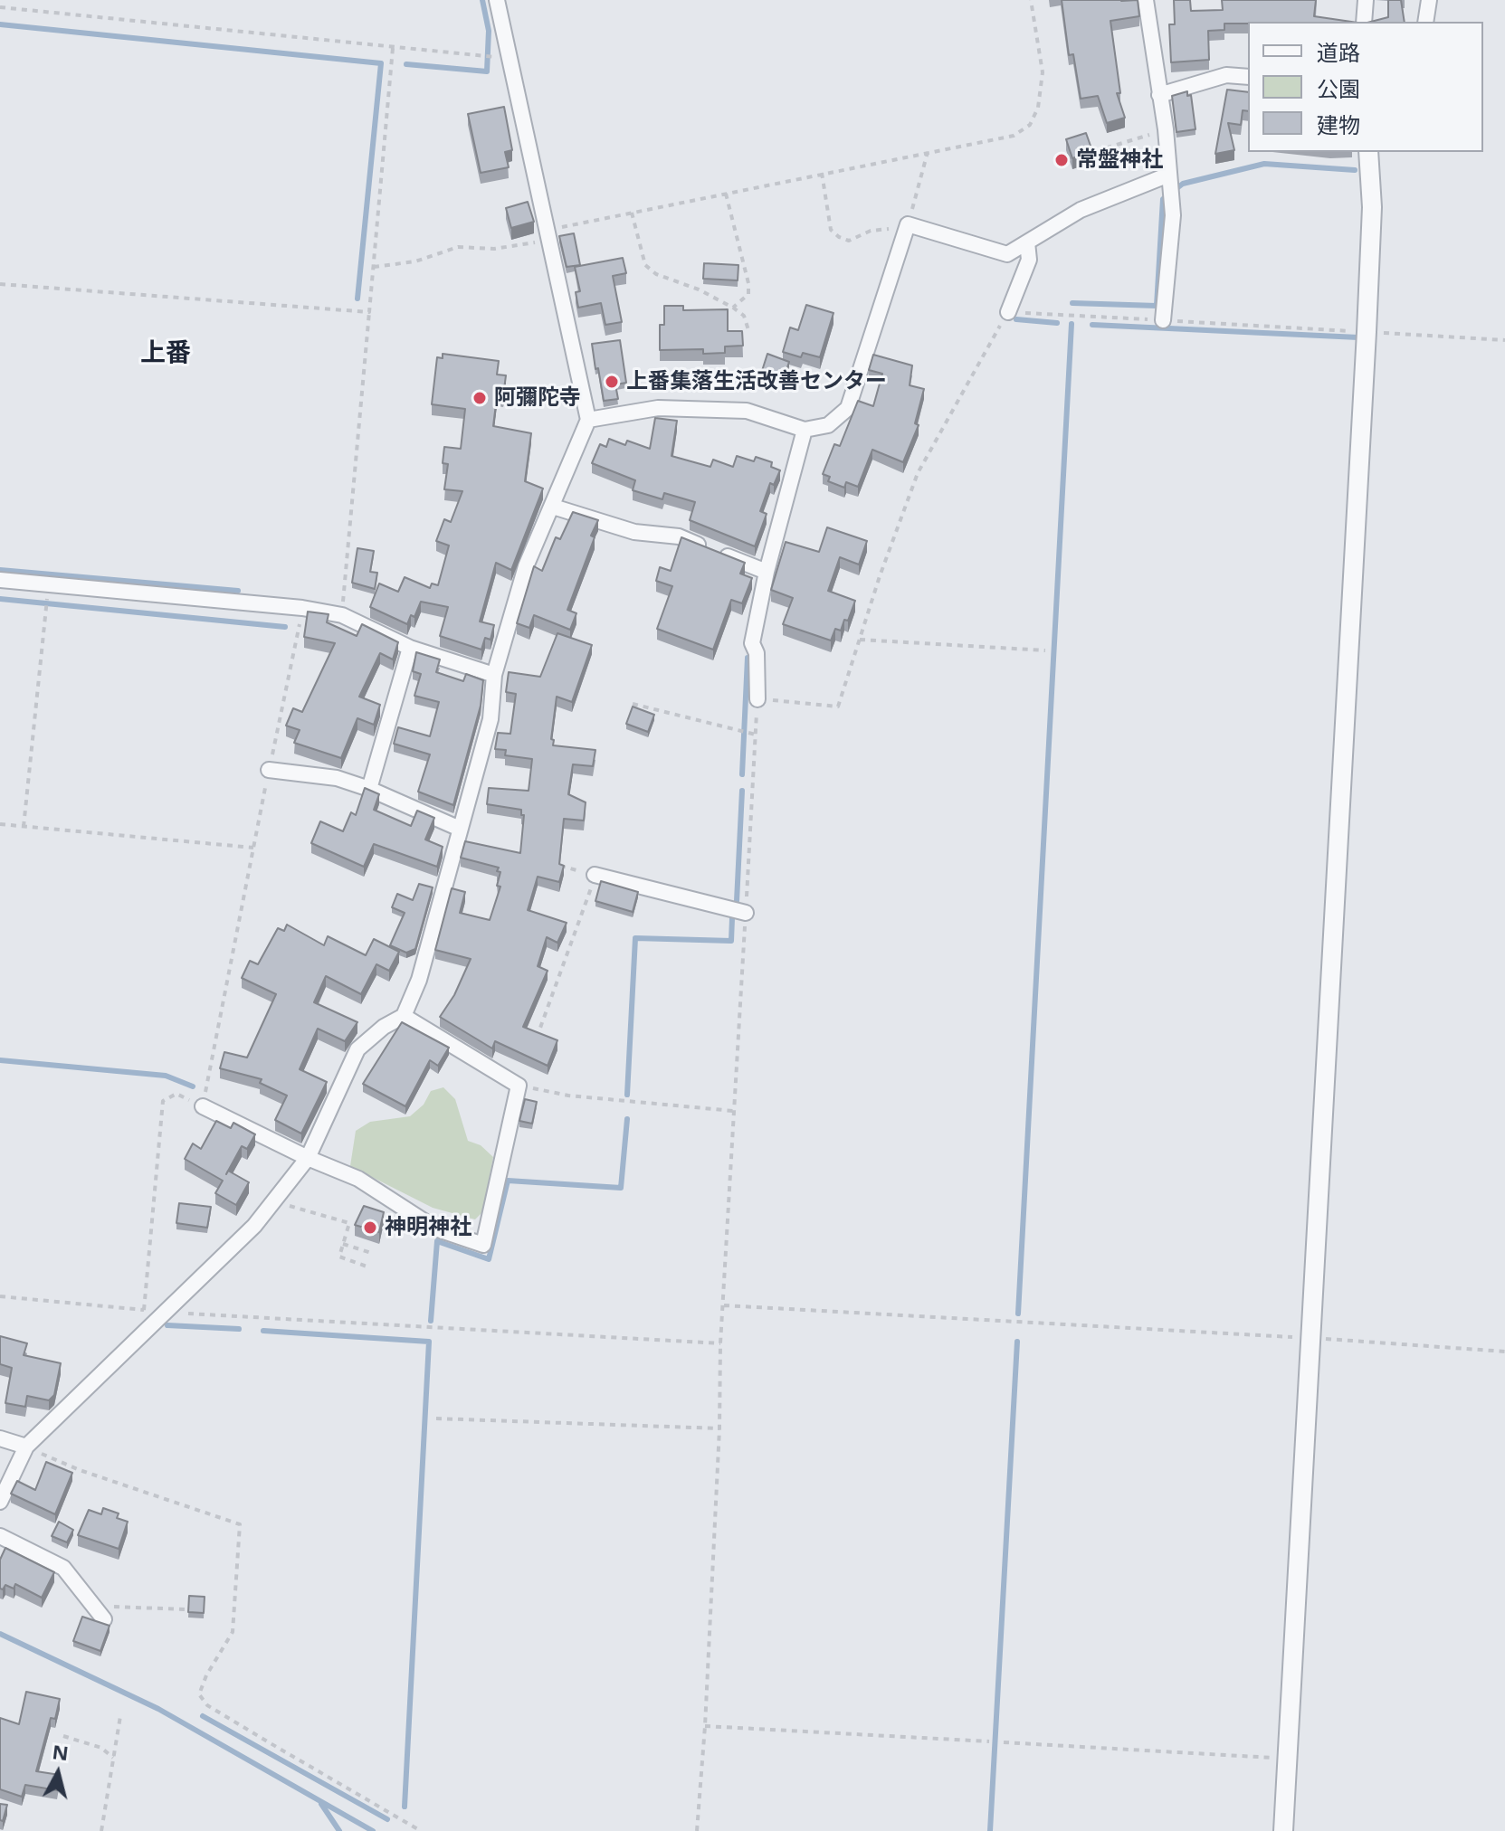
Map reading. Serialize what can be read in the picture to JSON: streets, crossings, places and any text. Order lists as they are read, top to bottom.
{
  "districts": ["上番"],
  "places": [
    "常盤神社",
    "上番集落生活改善センター",
    "阿彌陀寺",
    "神明神社"
  ],
  "legend": ["道路", "公園", "建物"],
  "north": "top"
}
